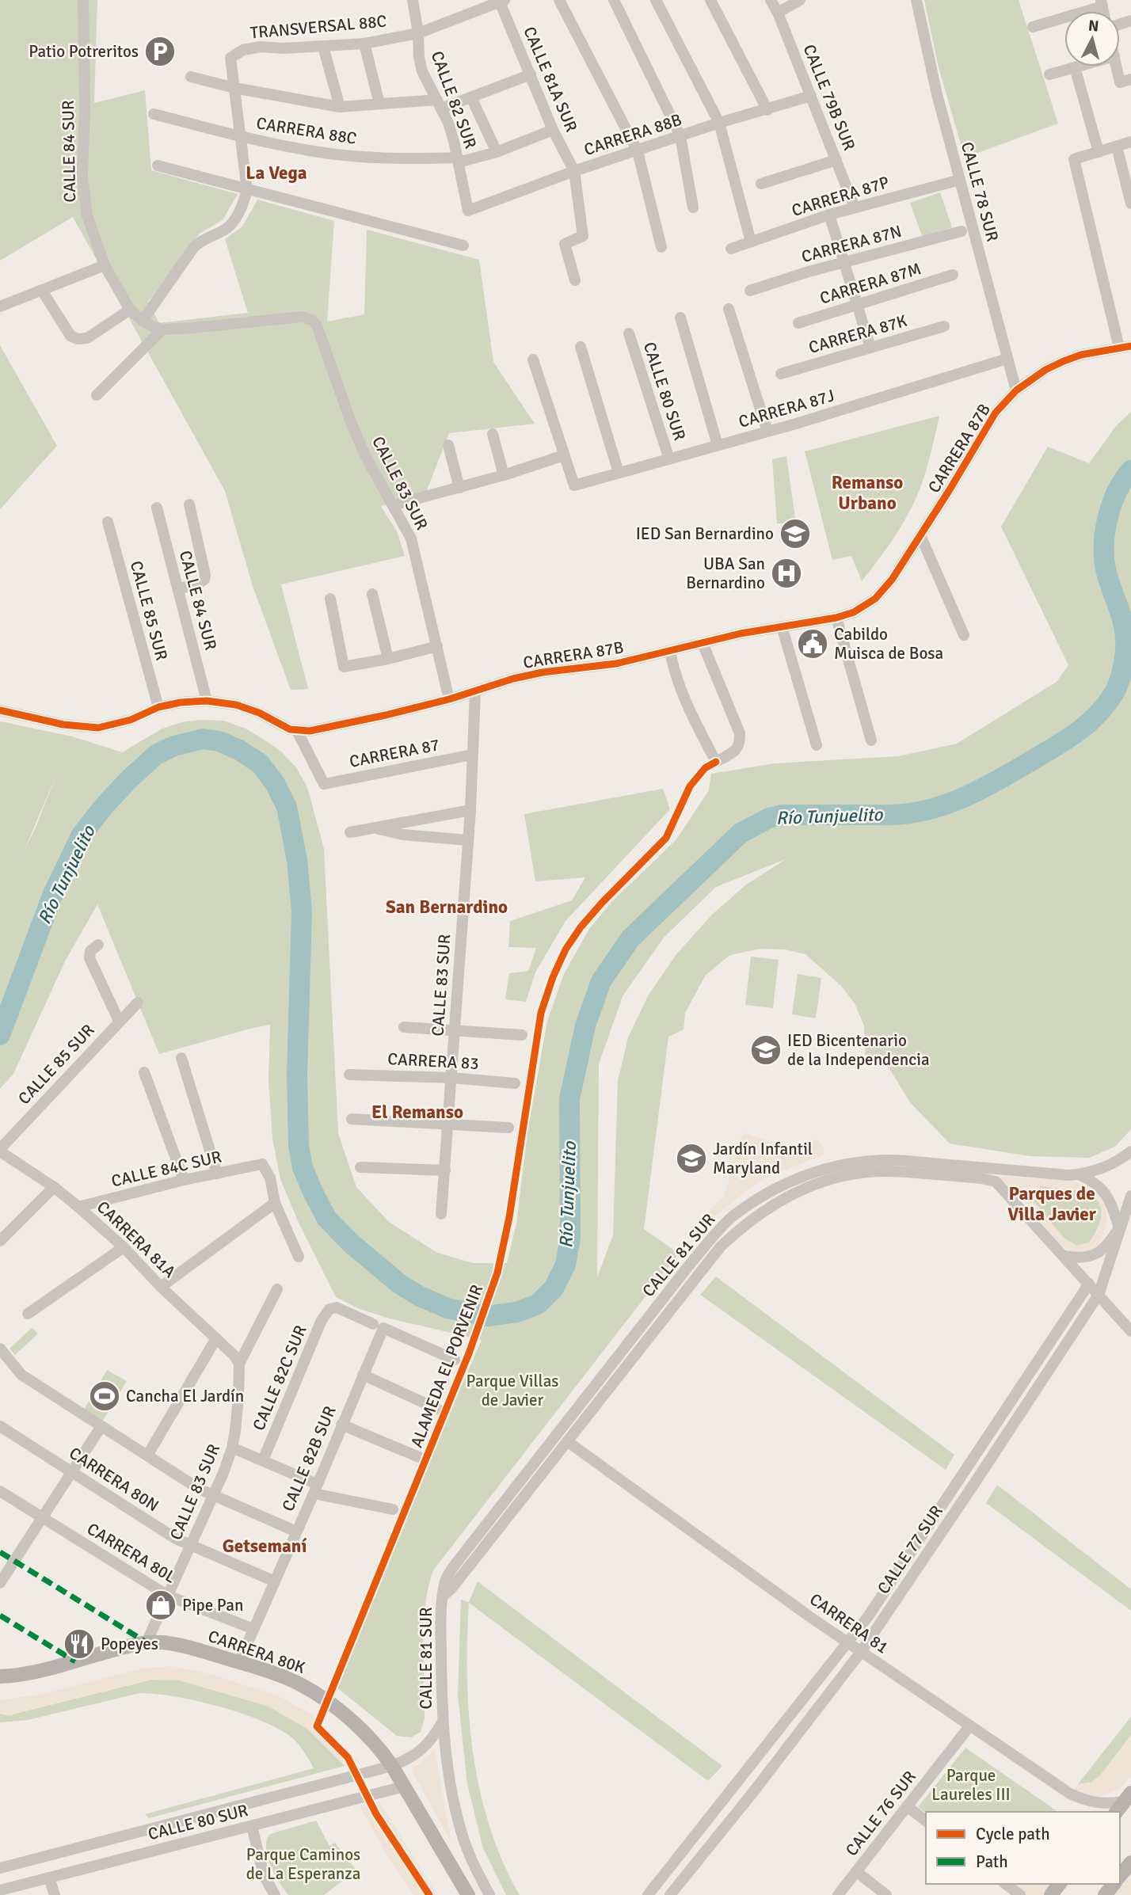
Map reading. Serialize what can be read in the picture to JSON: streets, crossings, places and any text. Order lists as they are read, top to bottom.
{
  "streets": {
    "main road": ["CARRERA 80K"],
    "street": [
      "TRANSVERSAL 88C",
      "CALLE 81A SUR",
      "CALLE 79B SUR",
      "CALLE 82 SUR",
      "CARRERA 88C",
      "CARRERA 88B",
      "CALLE 84 SUR",
      "CALLE 78 SUR",
      "CARRERA 87P",
      "CARRERA 87N",
      "CARRERA 87M",
      "CARRERA 87K",
      "CALLE 80 SUR",
      "CARRERA 87J",
      "CARRERA 87B",
      "CALLE 83 SUR",
      "CALLE 85 SUR",
      "CARRERA 87",
      "CARRERA 83",
      "CALLE 84C SUR",
      "CARRERA 81A",
      "CALLE 81 SUR",
      "CALLE 82C SUR",
      "CALLE 82B SUR",
      "CARRERA 80N",
      "CALLE 77 SUR",
      "CARRERA 80L",
      "CARRERA 81",
      "CALLE 76 SUR"
    ],
    "cycle path": ["ALAMEDA EL PORVENIR"]
  },
  "crossings": [
    ["TRANSVERSAL 88C", "CALLE 81A SUR"],
    ["TRANSVERSAL 88C", "CALLE 82 SUR"],
    ["CALLE 81A SUR", "CARRERA 88C"],
    ["CALLE 81A SUR", "CARRERA 88B"],
    ["CALLE 79B SUR", "CARRERA 88B"],
    ["CALLE 79B SUR", "CARRERA 87P"],
    ["CALLE 82 SUR", "CARRERA 88C"],
    ["CALLE 82 SUR", "CARRERA 88B"],
    ["CALLE 84 SUR", "CARRERA 87B"],
    ["CALLE 84 SUR", "CALLE 83 SUR"],
    ["CALLE 78 SUR", "CARRERA 87P"],
    ["CALLE 78 SUR", "CARRERA 87J"],
    ["CALLE 78 SUR", "CARRERA 87B"],
    ["CALLE 80 SUR", "CARRERA 87J"],
    ["CALLE 80 SUR", "CALLE 81 SUR"],
    ["CALLE 80 SUR", "CARRERA 80K"],
    ["CARRERA 87B", "CALLE 83 SUR"],
    ["CARRERA 87B", "CALLE 85 SUR"],
    ["CARRERA 87B", "CARRERA 87"],
    ["CALLE 83 SUR", "CARRERA 87"],
    ["CALLE 83 SUR", "CARRERA 83"],
    ["CALLE 83 SUR", "CARRERA 81A"],
    ["CALLE 83 SUR", "CARRERA 80N"],
    ["CALLE 83 SUR", "CARRERA 80L"],
    ["CALLE 83 SUR", "CARRERA 80K"],
    ["CALLE 85 SUR", "CARRERA 81A"],
    ["CALLE 84C SUR", "CARRERA 81A"],
    ["CALLE 81 SUR", "CARRERA 81"],
    ["CALLE 81 SUR", "CARRERA 80K"],
    ["CALLE 82C SUR", "CALLE 82B SUR"],
    ["CALLE 82B SUR", "CARRERA 80N"],
    ["CALLE 82B SUR", "CARRERA 80L"],
    ["CALLE 82B SUR", "CARRERA 80K"],
    ["CALLE 77 SUR", "CARRERA 81"],
    ["CARRERA 81", "CALLE 76 SUR"]
  ],
  "districts": [
    "La Vega",
    "Remanso Urbano",
    "San Bernardino",
    "El Remanso",
    "Parques de Villa Javier",
    "Getsemaní"
  ],
  "water": ["Río Tunjuelito"],
  "parks": ["Parque Villas de Javier", "Parque Laureles III", "Parque Caminos de La Esperanza"],
  "places": {
    "parking": ["Patio Potreritos"],
    "school or university": ["IED San Bernardino", "IED Bicentenario de la Independencia", "Jardín Infantil Maryland"],
    "hospital": ["UBA San Bernardino"],
    "public building": ["Cabildo Muisca de Bosa"],
    "sports": ["Cancha El Jardín"],
    "shop": ["Pipe Pan"],
    "restaurant": ["Popeyes"]
  },
  "legend": ["Cycle path", "Path"],
  "north": "top"
}
